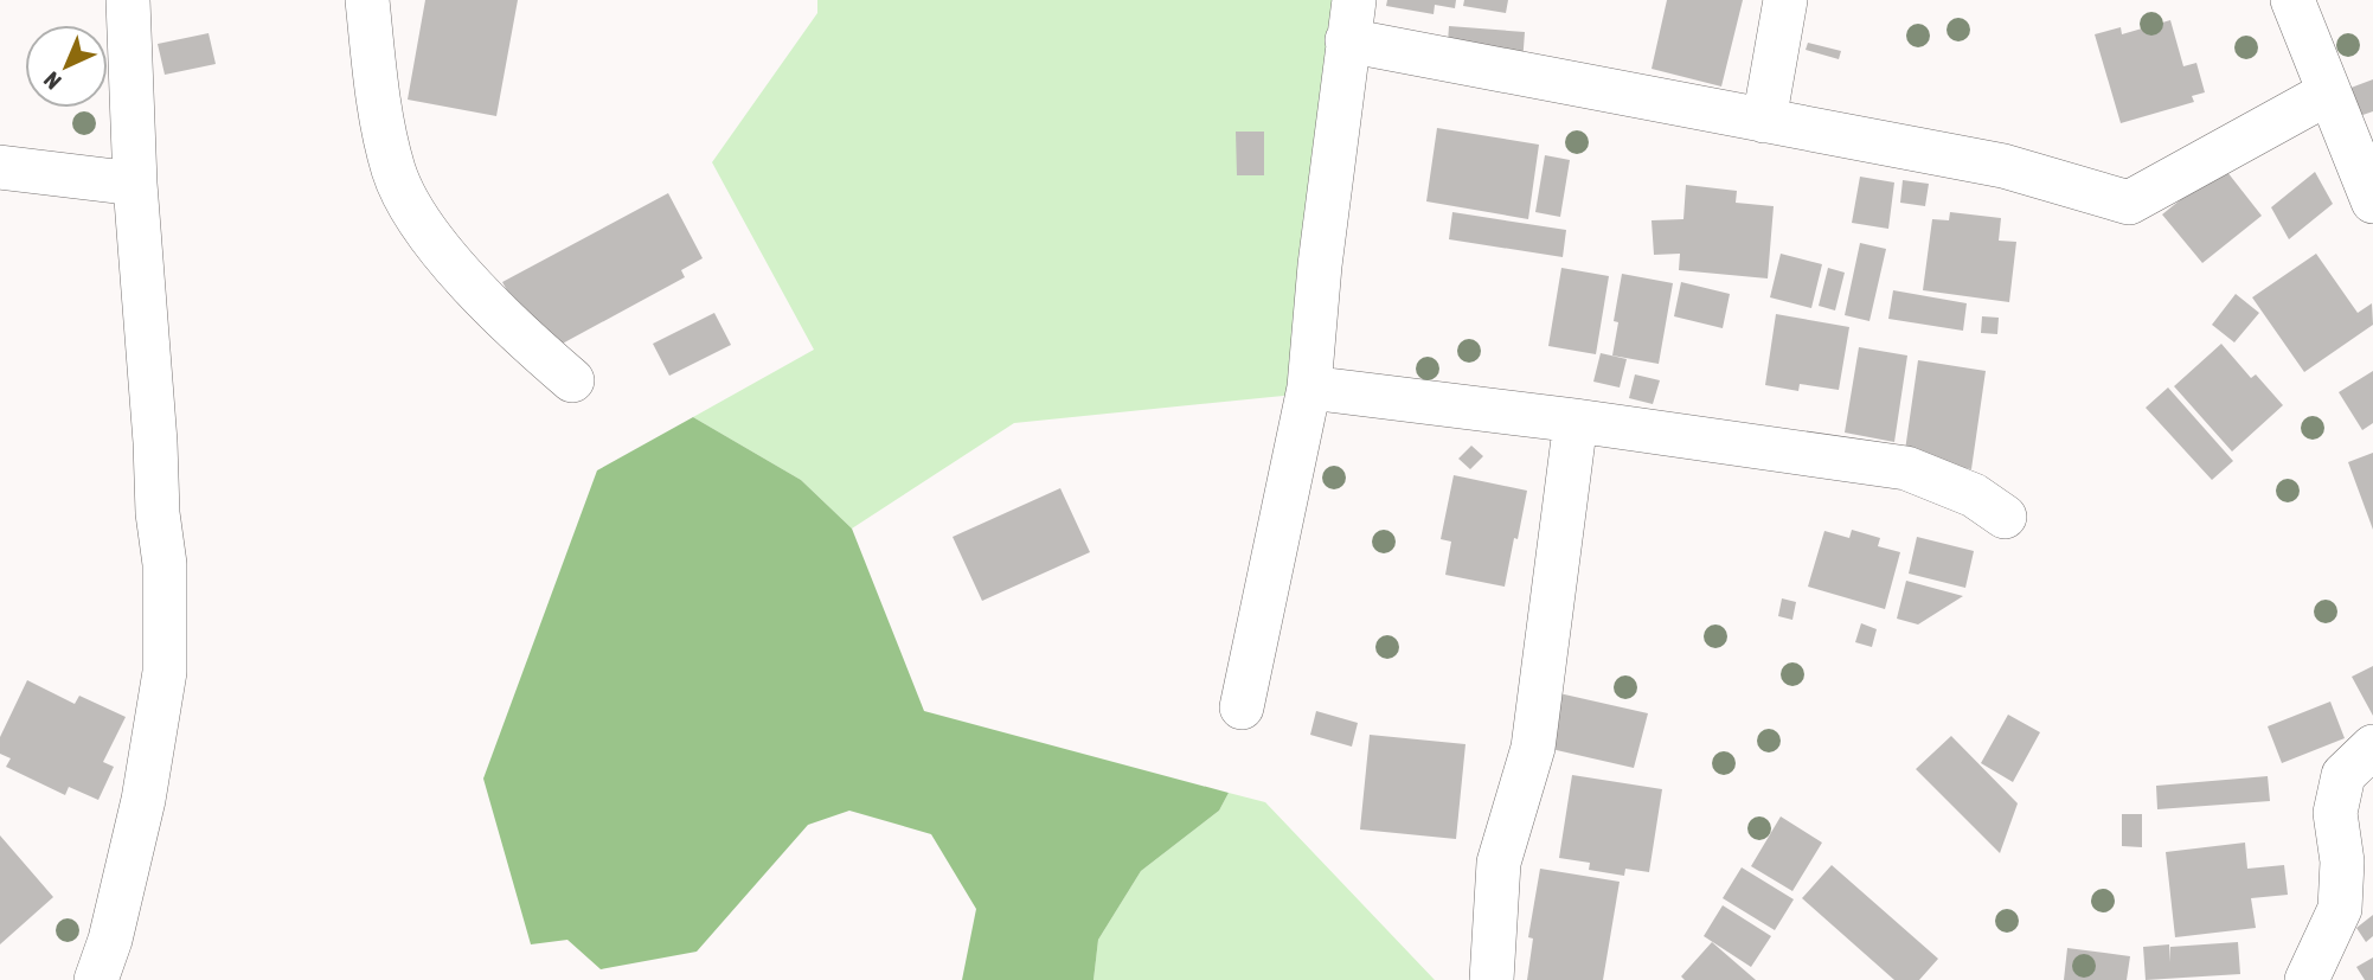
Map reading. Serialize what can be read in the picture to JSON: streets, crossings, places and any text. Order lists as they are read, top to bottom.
{
  "north": "bottom left"
}
